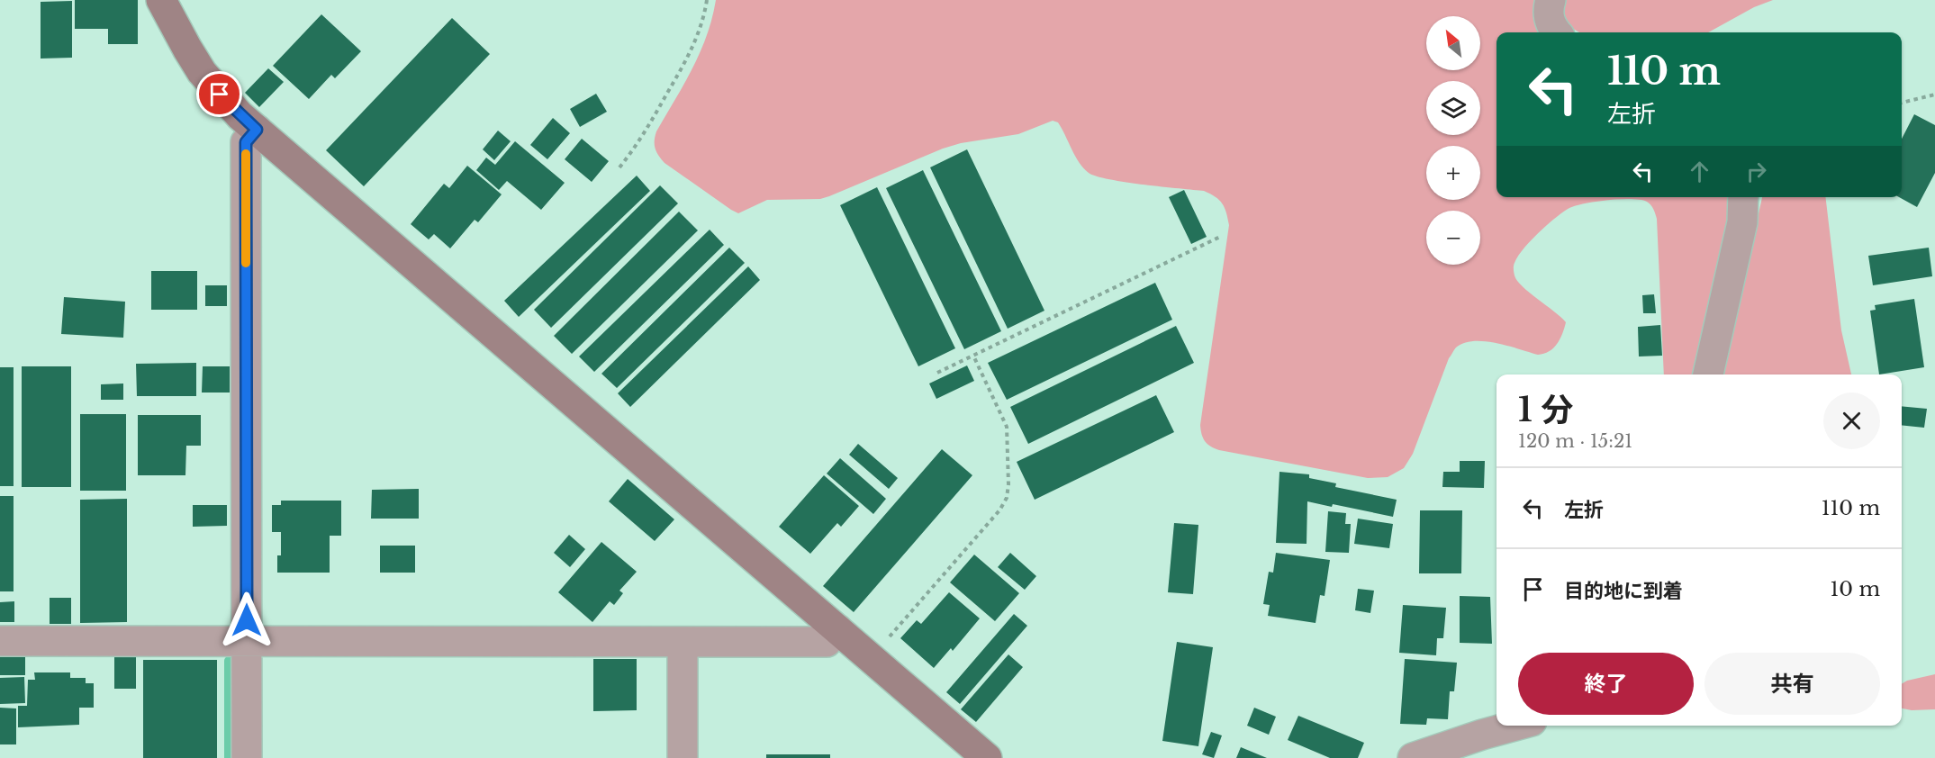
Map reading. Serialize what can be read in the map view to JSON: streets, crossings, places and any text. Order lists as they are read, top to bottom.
{
  "north": "top left",
  "page": {
    "map_buttons": ["+", "−"],
    "turn": ["110 m", "左折"],
    "heading": ["1 分", "120 m · 15:21"],
    "list": [
      {
        "name": "左折",
        "value": "110 m"
      },
      {
        "name": "目的地に到着",
        "value": "10 m"
      }
    ],
    "buttons": ["終了", "共有"]
  }
}
